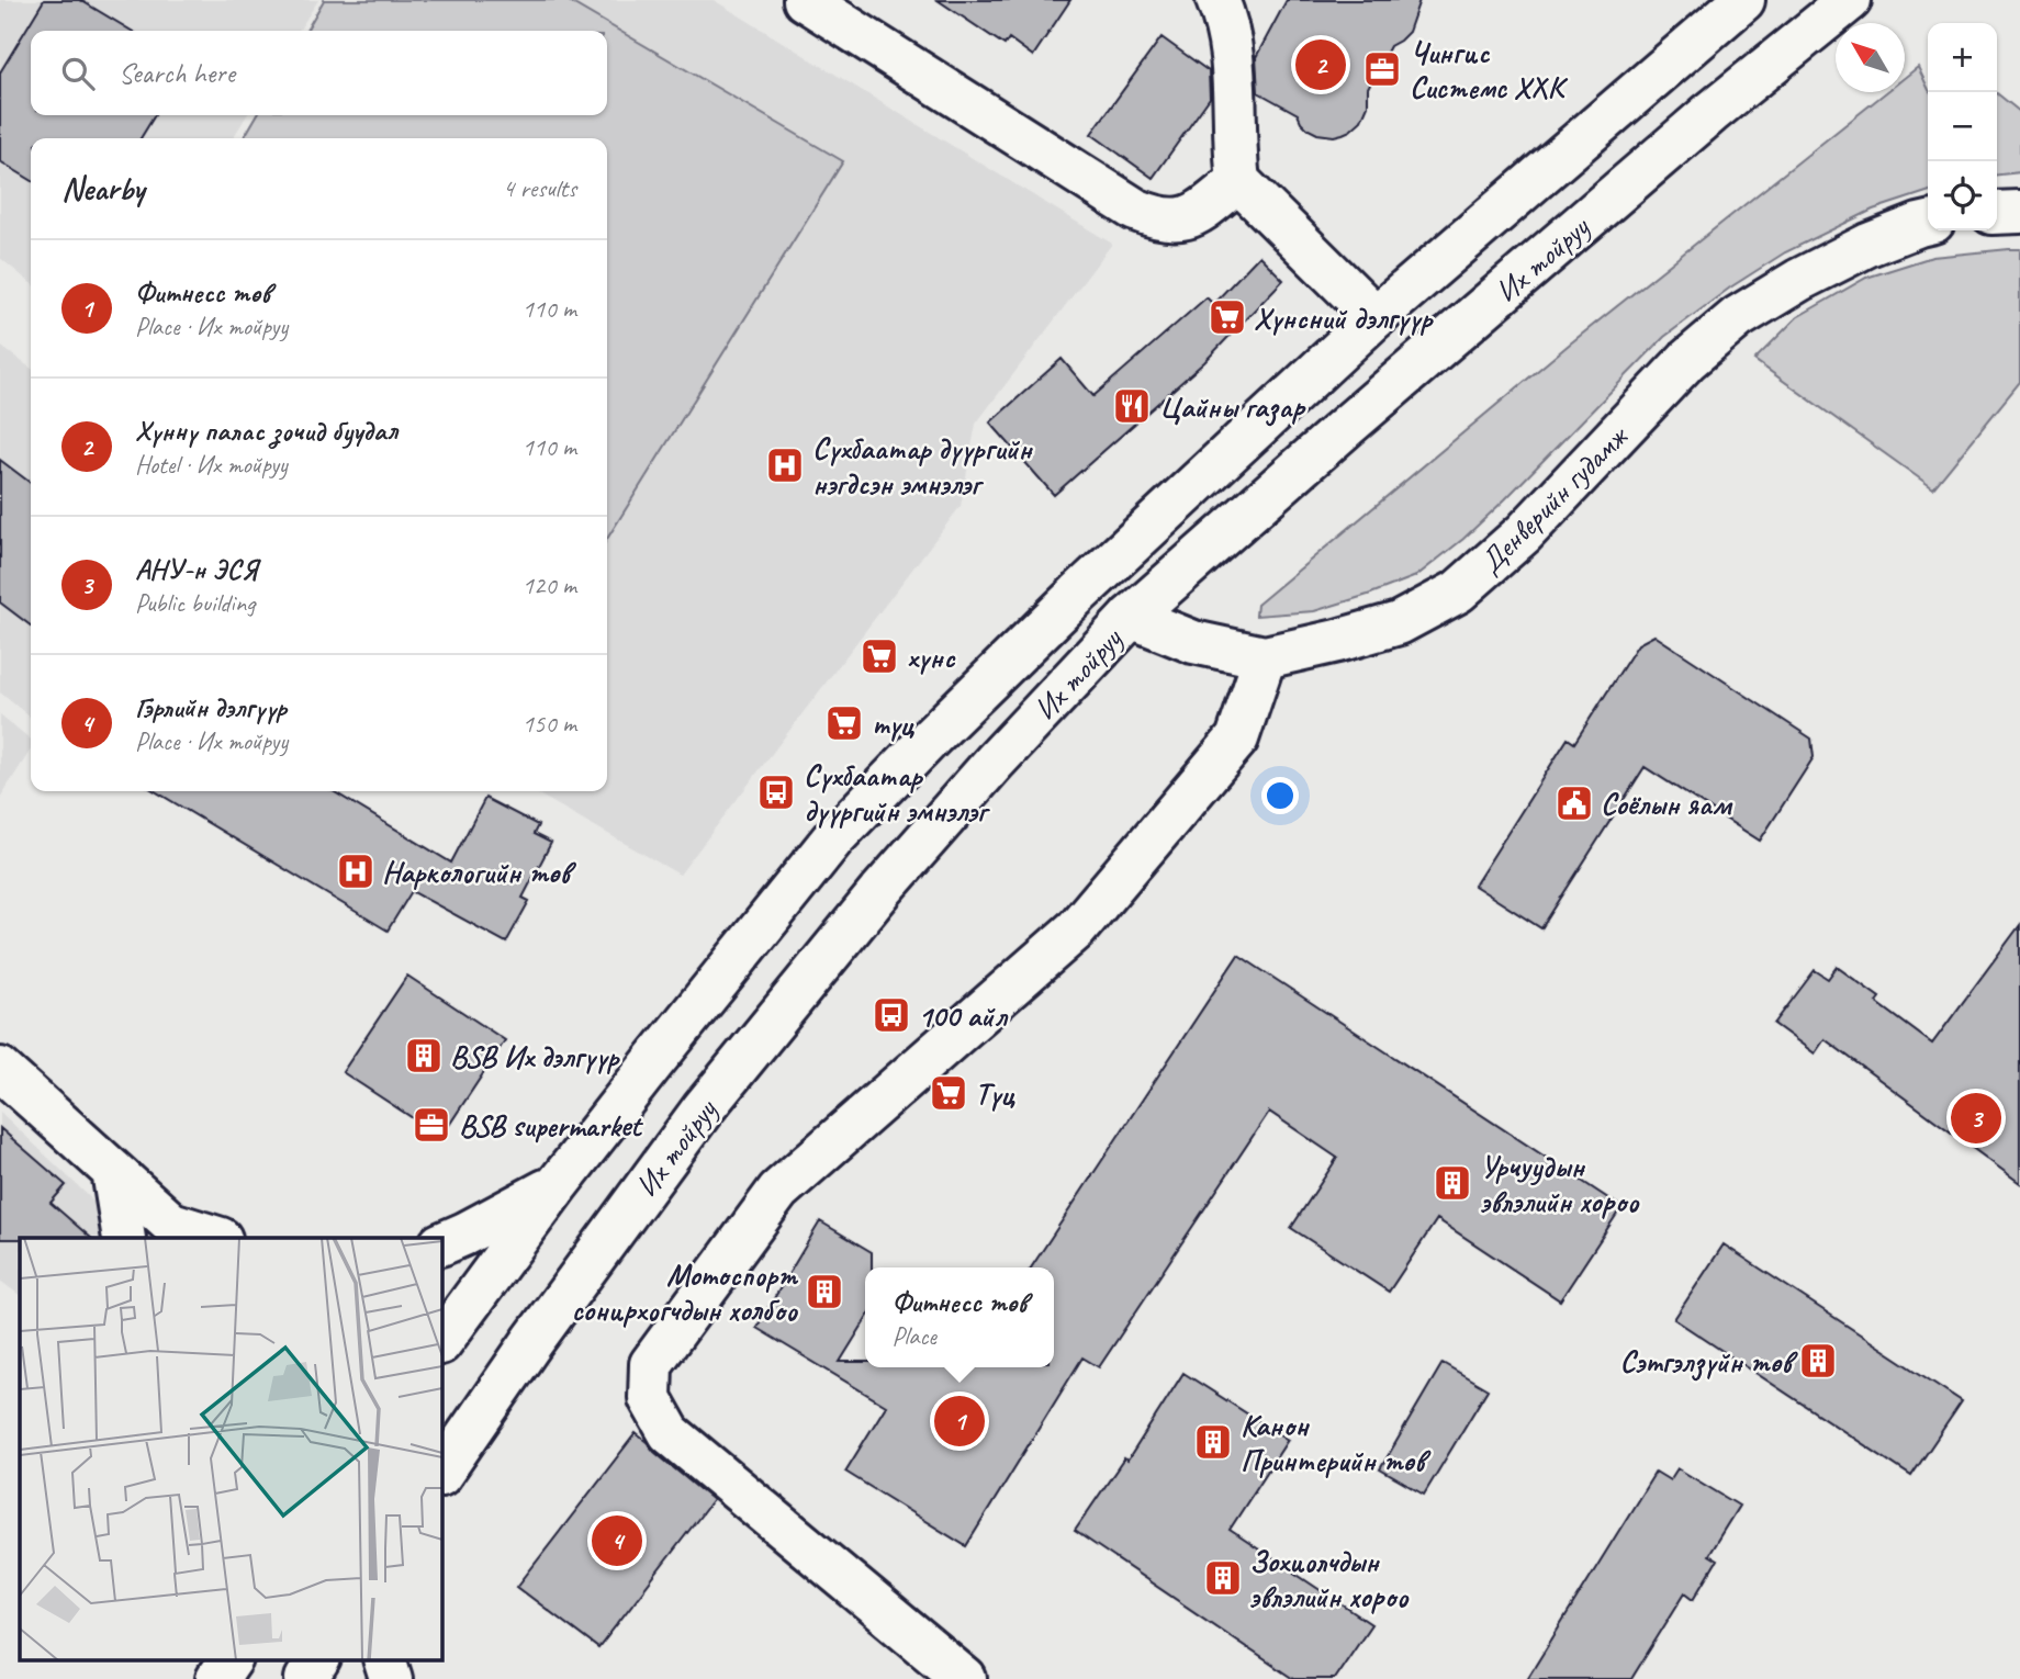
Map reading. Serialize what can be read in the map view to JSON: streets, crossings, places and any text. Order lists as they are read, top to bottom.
{
  "streets": {
    "main road": ["Их тойруу", "Денверийн гудамж"]
  },
  "crossings": [
    ["Их тойруу", "Денверийн гудамж"]
  ],
  "places": {
    "office": ["Чингис Системс ХХК", "BSB supermarket"],
    "supermarket": [
      "Хүнсний дэлгүүр",
      "хүнс",
      "түц",
      "Түц"
    ],
    "restaurant": ["Цайны газар"],
    "hospital": ["Сүхбаатар дүүргийн нэгдсэн эмнэлэг", "Наркологийн төв"],
    "bus stop": ["Сүхбаатар дүүргийн эмнэлэг", "100 айл"],
    "public building": ["Соёлын яам"],
    "building": [
      "BSB Их дэлгүүр",
      "Урчуудын эвлэлийн хороо",
      "Mотоспорт сонирхогчдын холбоо",
      "Сэтгэлзүйн төв",
      "Канон Принтерийн төв",
      "Зохиолчдын эвлэлийн хороо"
    ]
  },
  "north": "top left",
  "page": {
    "map_buttons": ["+", "−"],
    "search": "Search here",
    "pins": [
      "2",
      "3",
      "1",
      "4"
    ],
    "heading": ["Nearby", "4 results"],
    "list": [
      {
        "mark": "1",
        "name": "Фитнесс төв",
        "note": "Place · Их тойруу",
        "value": "110 m"
      },
      {
        "mark": "2",
        "name": "Хүннү палас зочид буудал",
        "note": "Hotel · Их тойруу",
        "value": "110 m"
      },
      {
        "mark": "3",
        "name": "АНУ-н ЭСЯ",
        "note": "Public building",
        "value": "120 m"
      },
      {
        "mark": "4",
        "name": "Гэрлийн дэлгүүр",
        "note": "Place · Их тойруу",
        "value": "150 m"
      }
    ],
    "popup": ["Фитнесс төв", "Place"]
  }
}
